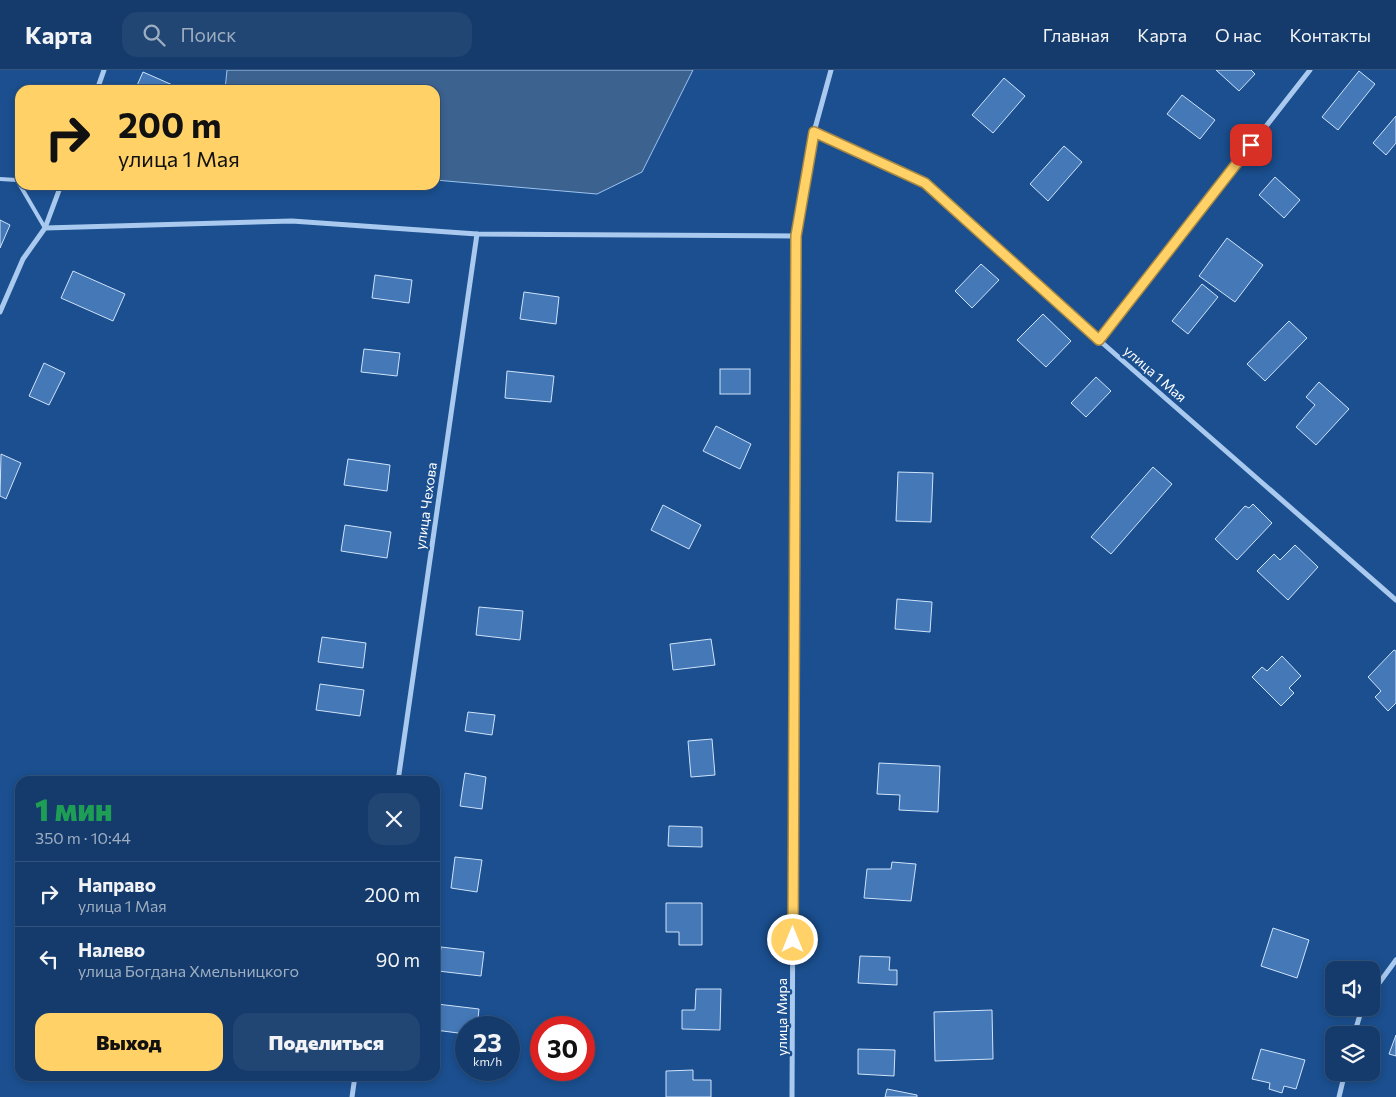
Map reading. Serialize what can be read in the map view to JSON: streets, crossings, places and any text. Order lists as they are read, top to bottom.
{
  "streets": {
    "street": ["улица 1 Мая", "улица Чехова", "улица Мира"]
  },
  "crossings": [
    ["улица 1 Мая", "улица Мира"]
  ],
  "page": {
    "header": "Карта",
    "search": "Поиск",
    "nav": [
      "Главная",
      "Карта",
      "О нас",
      "Контакты"
    ],
    "turn": ["200 m", "улица 1 Мая"],
    "heading": ["1 мин", "350 m · 10:44"],
    "list": [
      {
        "name": "Направо",
        "note": "улица 1 Мая",
        "value": "200 m"
      },
      {
        "name": "Налево",
        "note": "улица Богдана Хмельницкого",
        "value": "90 m"
      }
    ],
    "buttons": ["Выход", "Поделиться"],
    "speed": "23 km/h",
    "limit": "30"
  }
}
